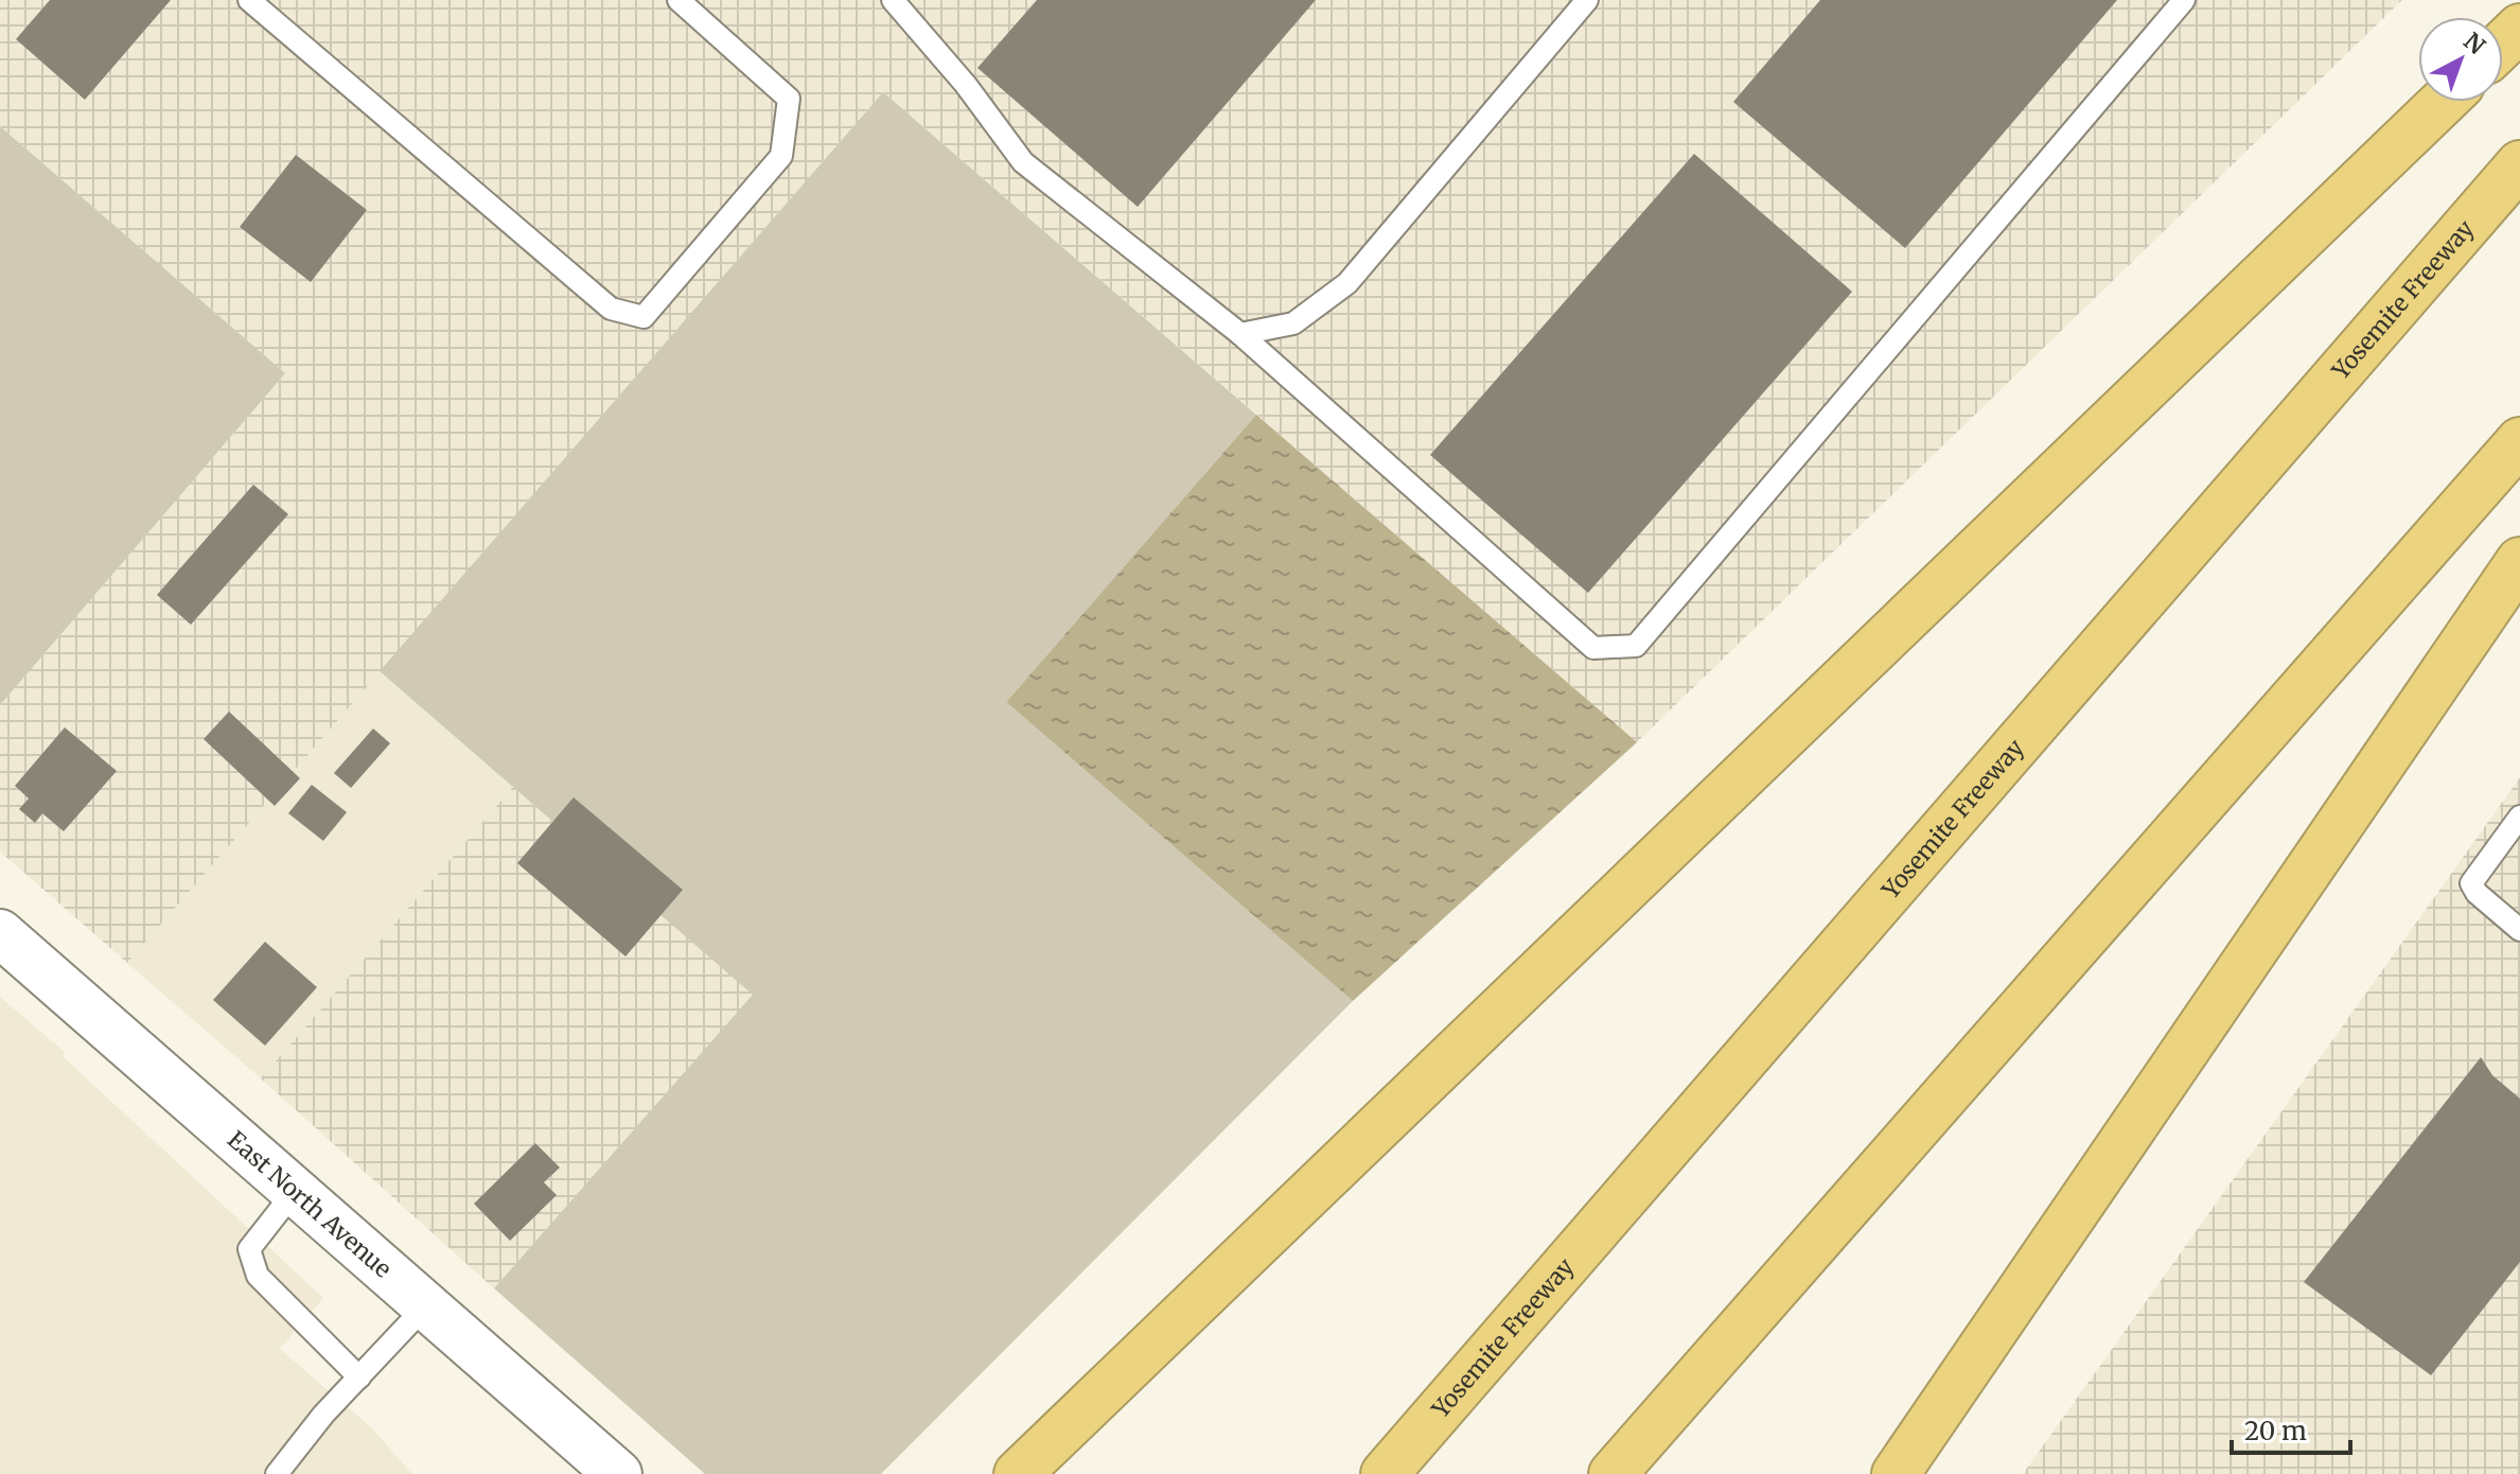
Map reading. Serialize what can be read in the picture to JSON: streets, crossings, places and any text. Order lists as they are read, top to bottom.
{
  "streets": {
    "highway": ["Yosemite Freeway"],
    "street": ["East North Avenue"]
  },
  "scale_bar": "20 m",
  "north": "top right"
}
